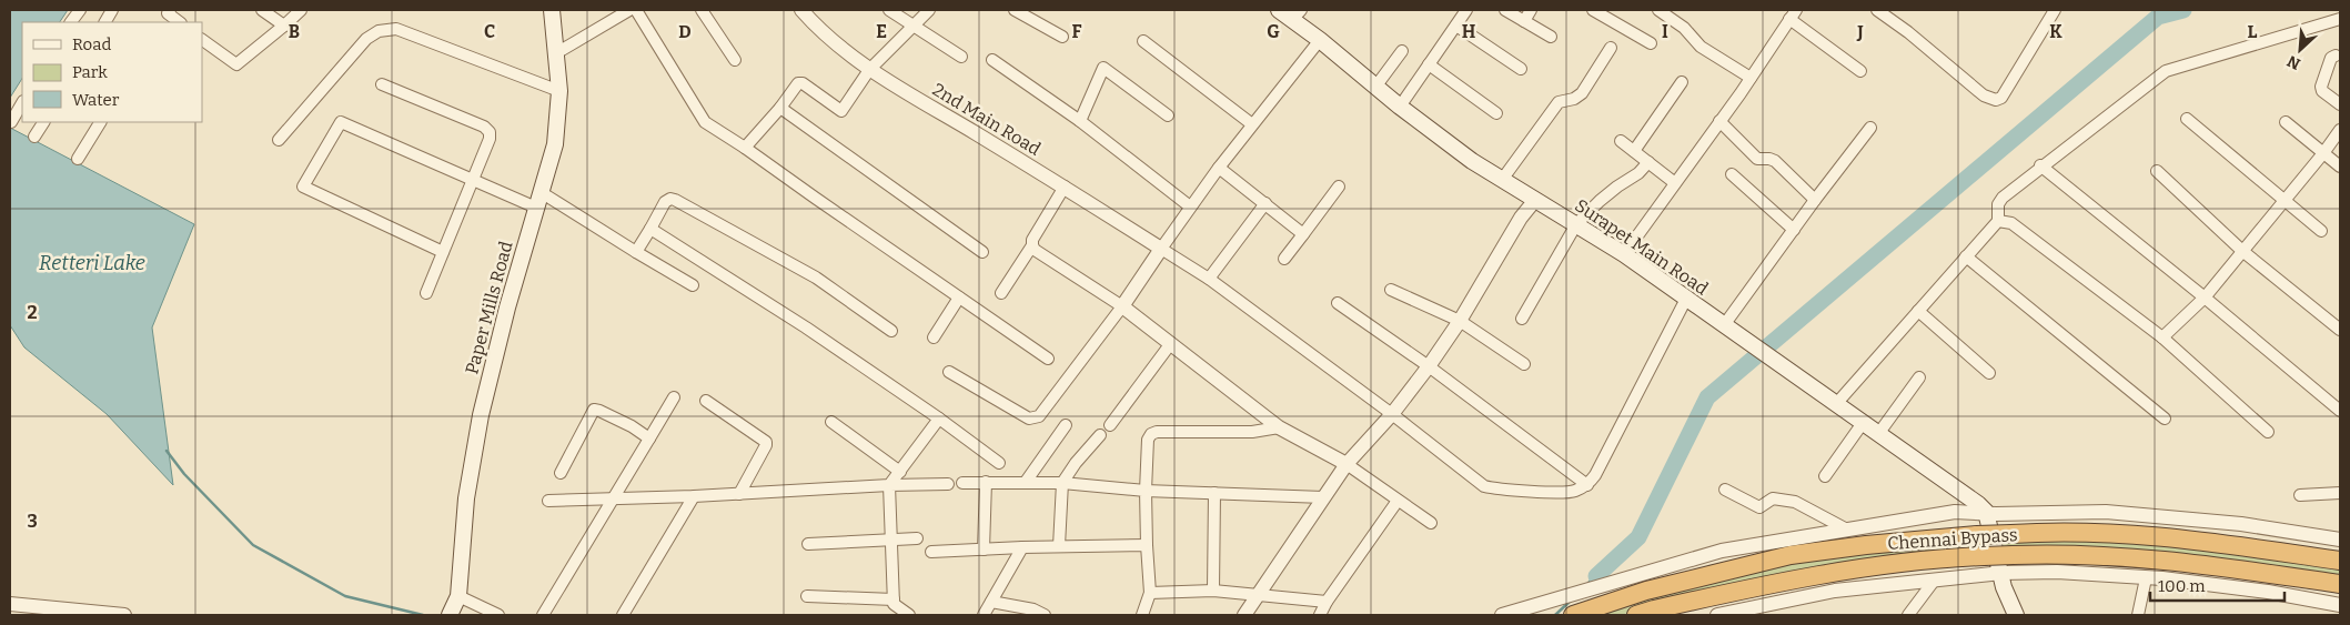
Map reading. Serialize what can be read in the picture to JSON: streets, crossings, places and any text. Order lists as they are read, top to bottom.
{
  "streets": {
    "highway": ["Chennai Bypass"],
    "main road": ["Surapet Main Road", "Paper Mills Road"],
    "street": ["2nd Main Road"]
  },
  "water": ["Retteri Lake"],
  "legend": ["Road", "Park", "Water"],
  "scale_bar": "100 m",
  "north": "bottom left",
  "grid": {
    "columns": [
      "B",
      "C",
      "D",
      "E",
      "F",
      "G",
      "H",
      "I",
      "J",
      "K",
      "L"
    ],
    "rows": ["2", "3"]
  }
}
